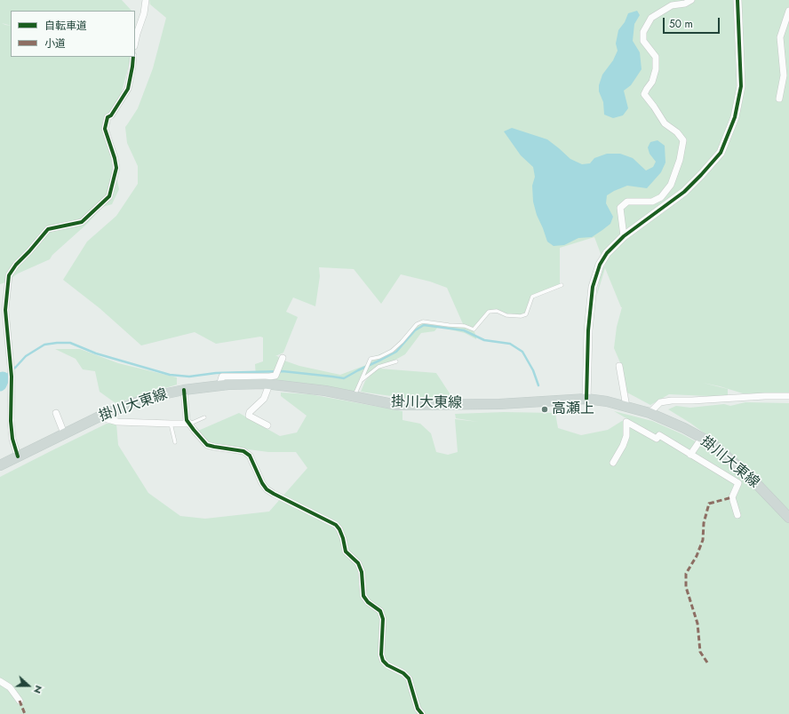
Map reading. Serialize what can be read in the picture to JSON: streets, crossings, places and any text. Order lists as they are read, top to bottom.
{
  "streets": {
    "main road": ["掛川大東線"]
  },
  "places": ["高瀬上"],
  "legend": ["自転車道", "小道"],
  "scale_bar": "50 m",
  "north": "right"
}
